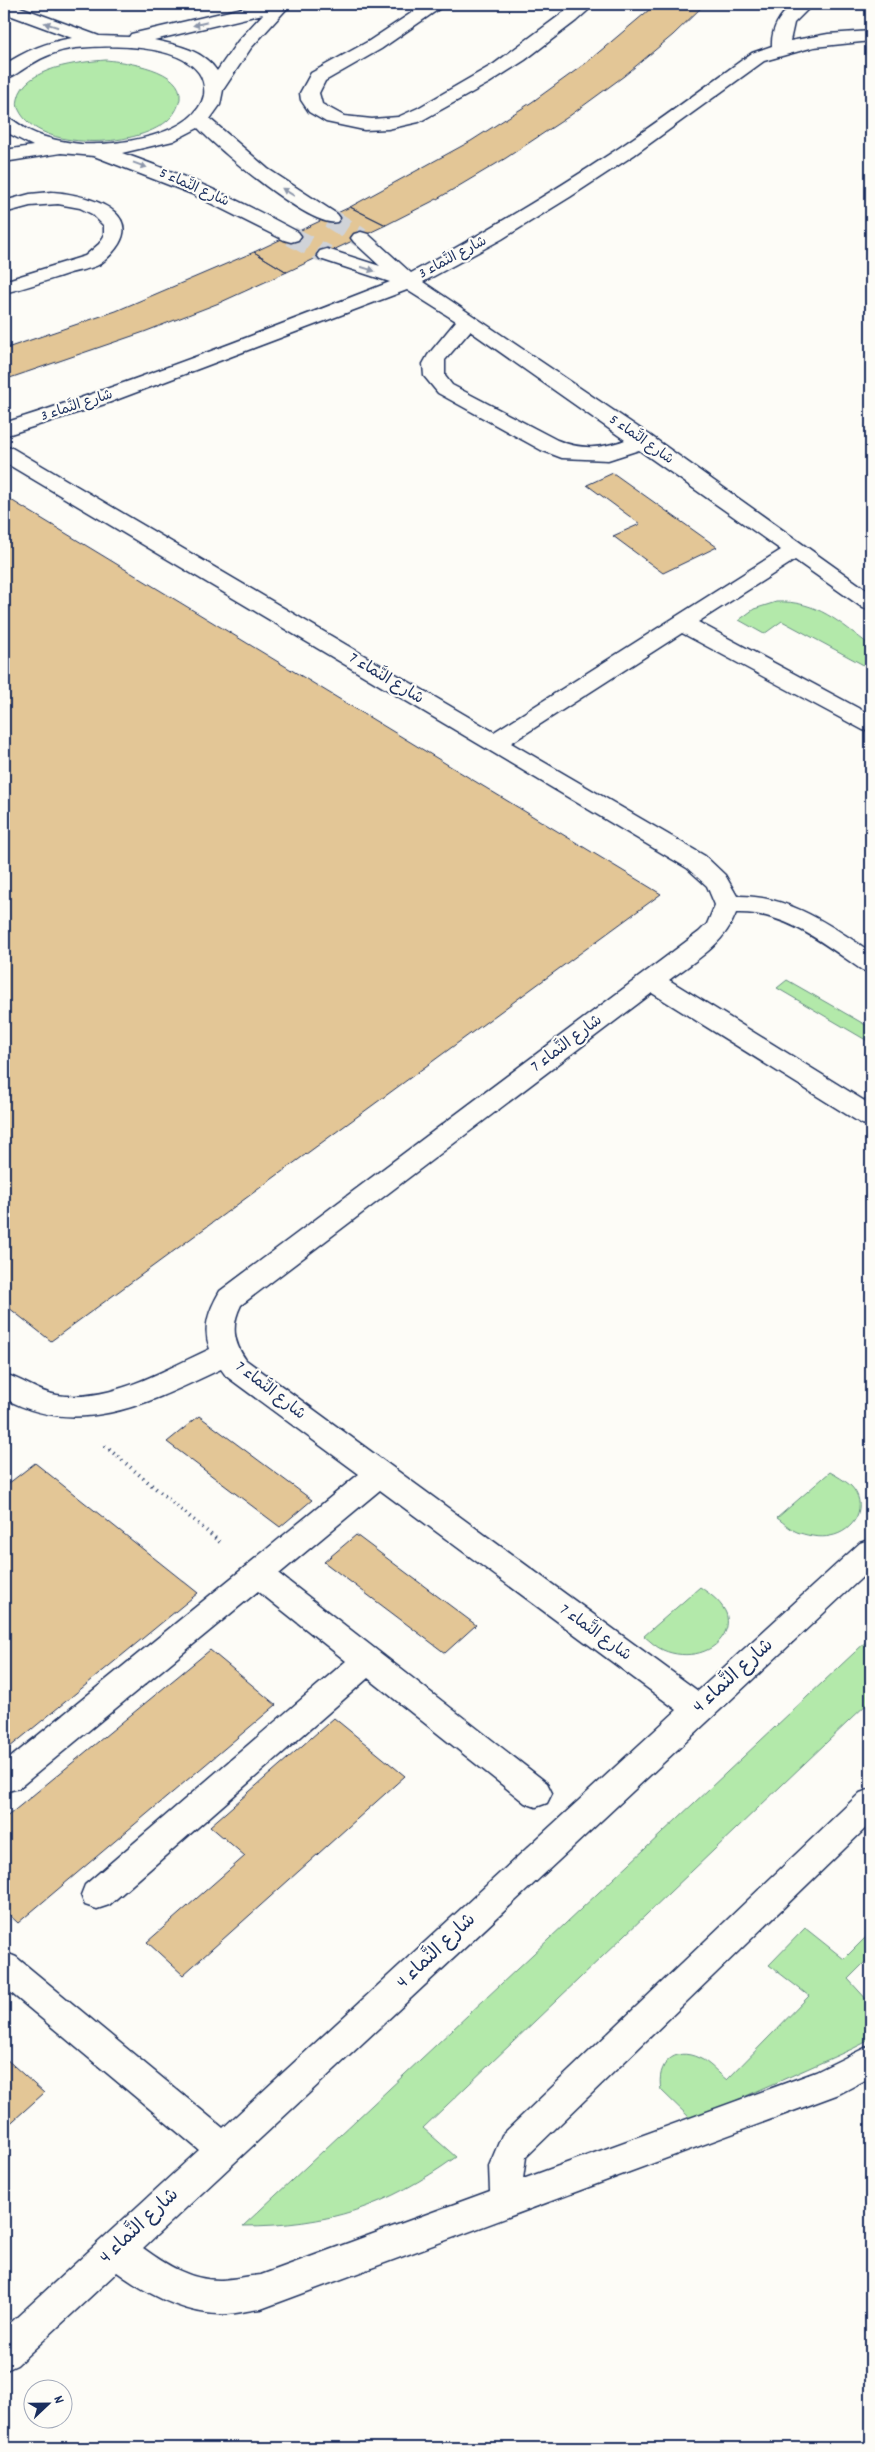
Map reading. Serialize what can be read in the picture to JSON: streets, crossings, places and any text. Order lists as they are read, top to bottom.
{
  "streets": {
    "street": [
      "شارع النَّماء 5",
      "شارع النَّماء 3",
      "شارع النَّماء 7",
      "شارع النَّماء 4"
    ]
  },
  "crossings": [
    ["شارع النَّماء 5", "شارع النَّماء 3"],
    ["شارع النَّماء 7", "شارع النَّماء 4"]
  ],
  "north": "right"
}
